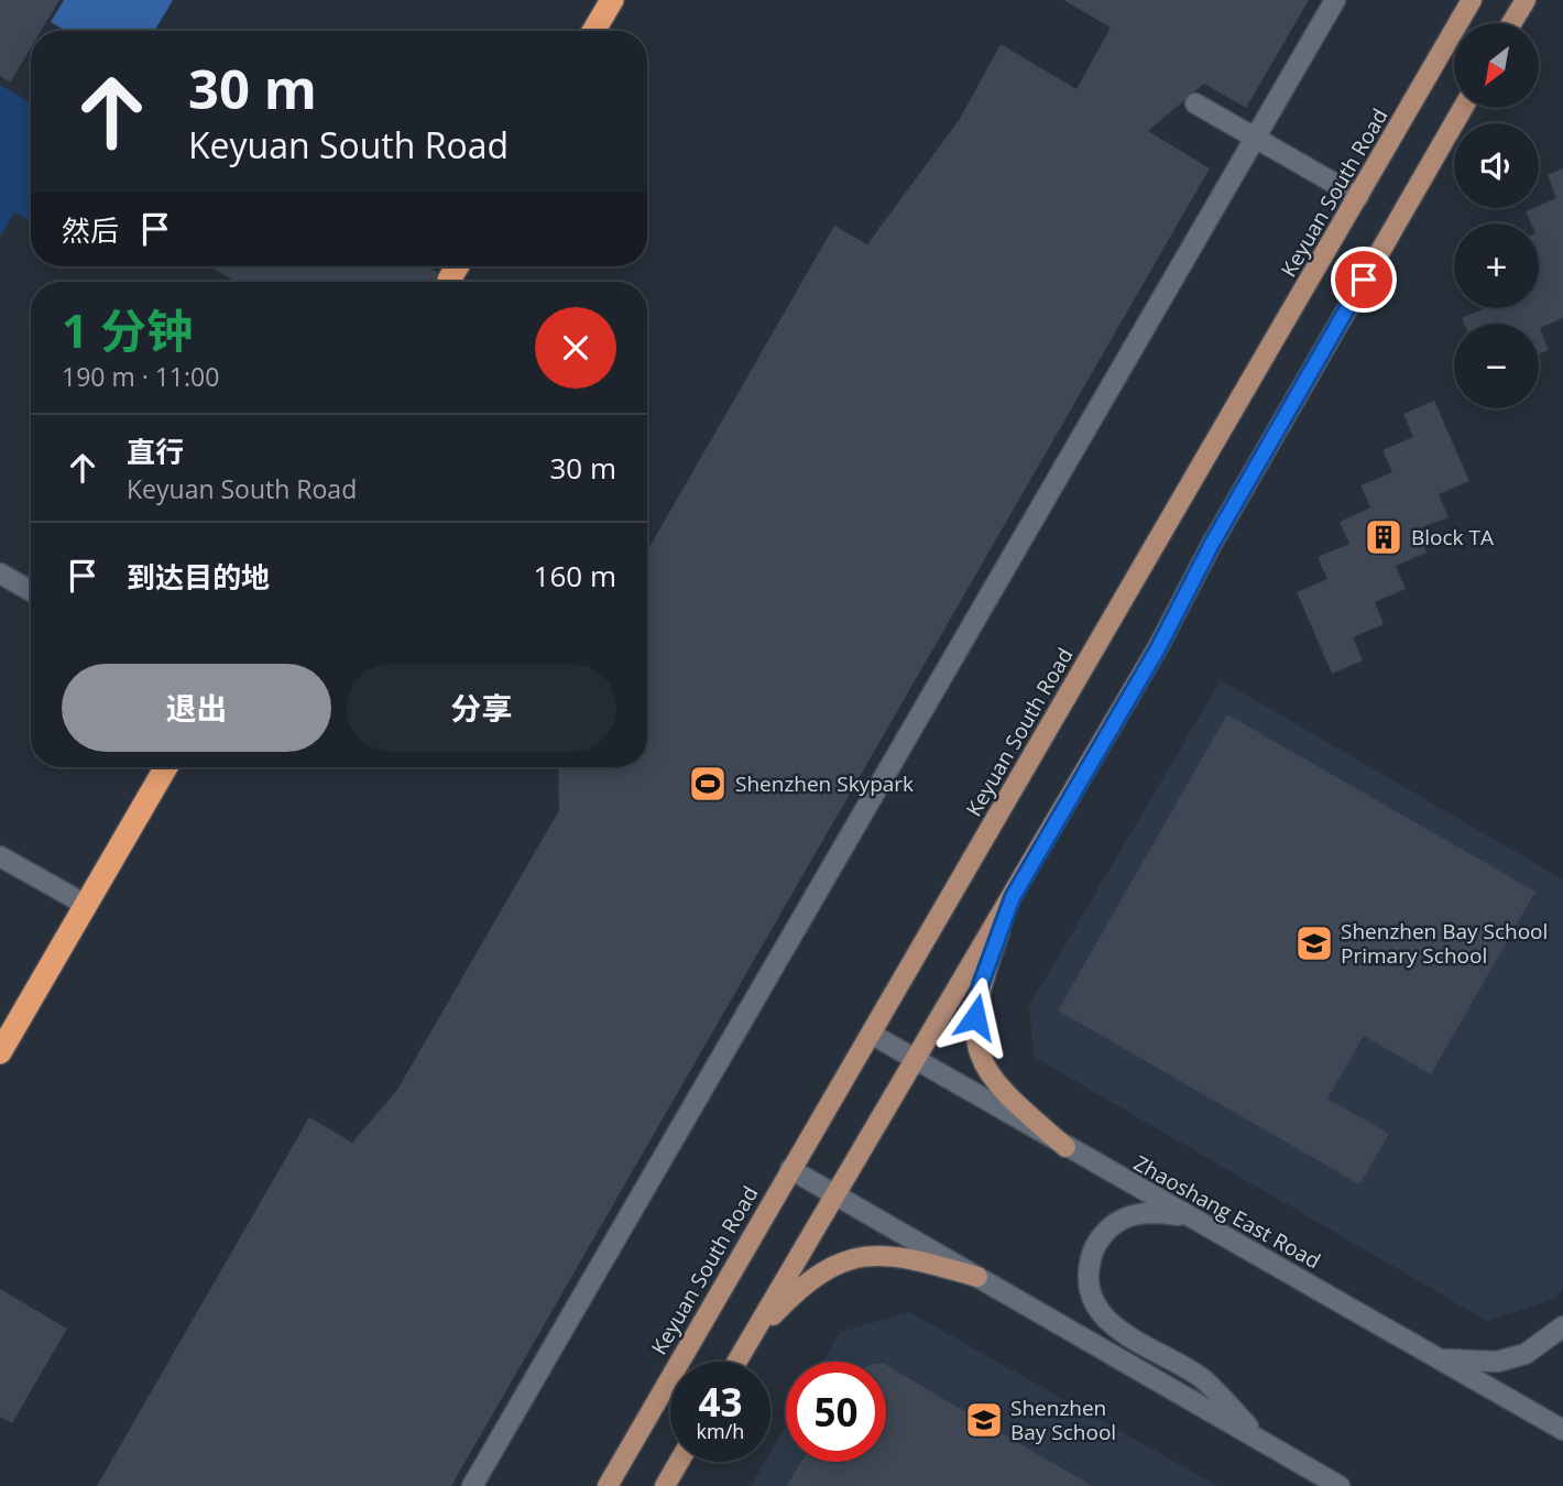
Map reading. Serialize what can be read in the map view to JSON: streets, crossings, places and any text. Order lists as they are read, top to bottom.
{
  "streets": {
    "main road": ["Keyuan South Road"],
    "street": ["Zhaoshang East Road"]
  },
  "crossings": [
    ["Keyuan South Road", "Zhaoshang East Road"]
  ],
  "places": {
    "building": ["Block TA"],
    "sports": ["Shenzhen Skypark"],
    "school or university": ["Shenzhen Bay School Primary School", "Shenzhen Bay School"]
  },
  "north": "bottom left",
  "page": {
    "map_buttons": ["+", "−"],
    "turn": ["30 m", "Keyuan South Road"],
    "then": "然后",
    "heading": ["1 分钟", "190 m · 11:00"],
    "list": [
      {
        "name": "直行",
        "note": "Keyuan South Road",
        "value": "30 m"
      },
      {
        "name": "到达目的地",
        "value": "160 m"
      }
    ],
    "buttons": ["退出", "分享"],
    "speed": "43 km/h",
    "limit": "50"
  }
}
